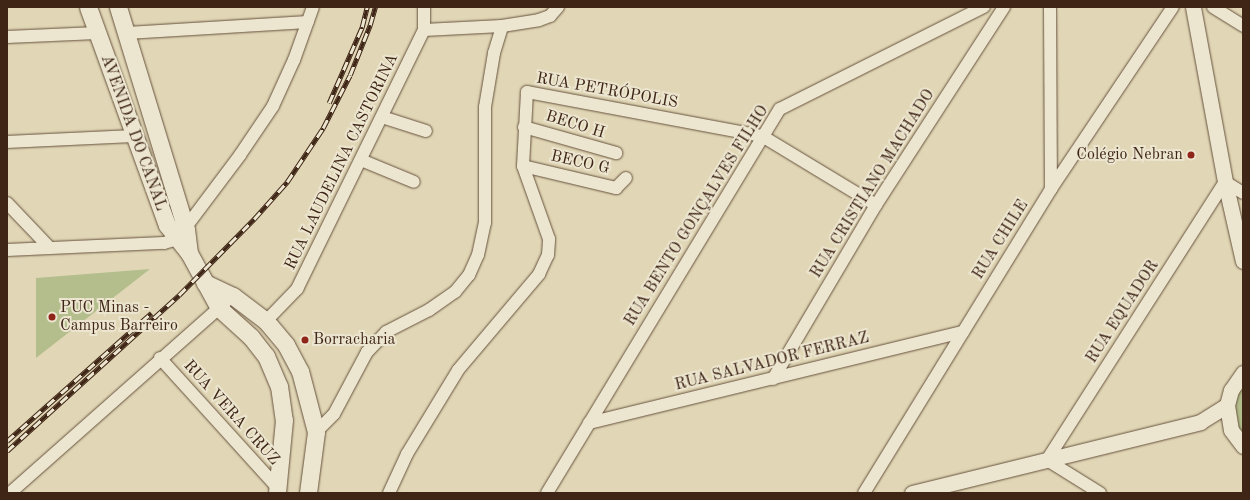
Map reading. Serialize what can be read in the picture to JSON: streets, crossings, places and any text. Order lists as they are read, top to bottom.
{
  "streets": {
    "main road": ["AVENIDA DO CANAL"],
    "street": [
      "RUA PETRÓPOLIS",
      "BECO H",
      "RUA LAUDELINA CASTORINA",
      "BECO G",
      "RUA CRISTIANO MACHADO",
      "RUA BENTO GONÇALVES FILHO",
      "RUA CHILE",
      "RUA EQUADOR",
      "RUA SALVADOR FERRAZ",
      "RUA VERA CRUZ"
    ]
  },
  "crossings": [
    ["RUA PETRÓPOLIS", "BECO H"],
    ["RUA PETRÓPOLIS", "BECO G"],
    ["RUA PETRÓPOLIS", "RUA CRISTIANO MACHADO"],
    ["RUA PETRÓPOLIS", "RUA BENTO GONÇALVES FILHO"],
    ["AVENIDA DO CANAL", "RUA VERA CRUZ"],
    ["RUA CRISTIANO MACHADO", "RUA SALVADOR FERRAZ"],
    ["RUA BENTO GONÇALVES FILHO", "RUA SALVADOR FERRAZ"],
    ["RUA CHILE", "RUA SALVADOR FERRAZ"]
  ],
  "places": ["Colégio Nebran", "PUC Minas - Campus Barreiro", "Borracharia"]
}
